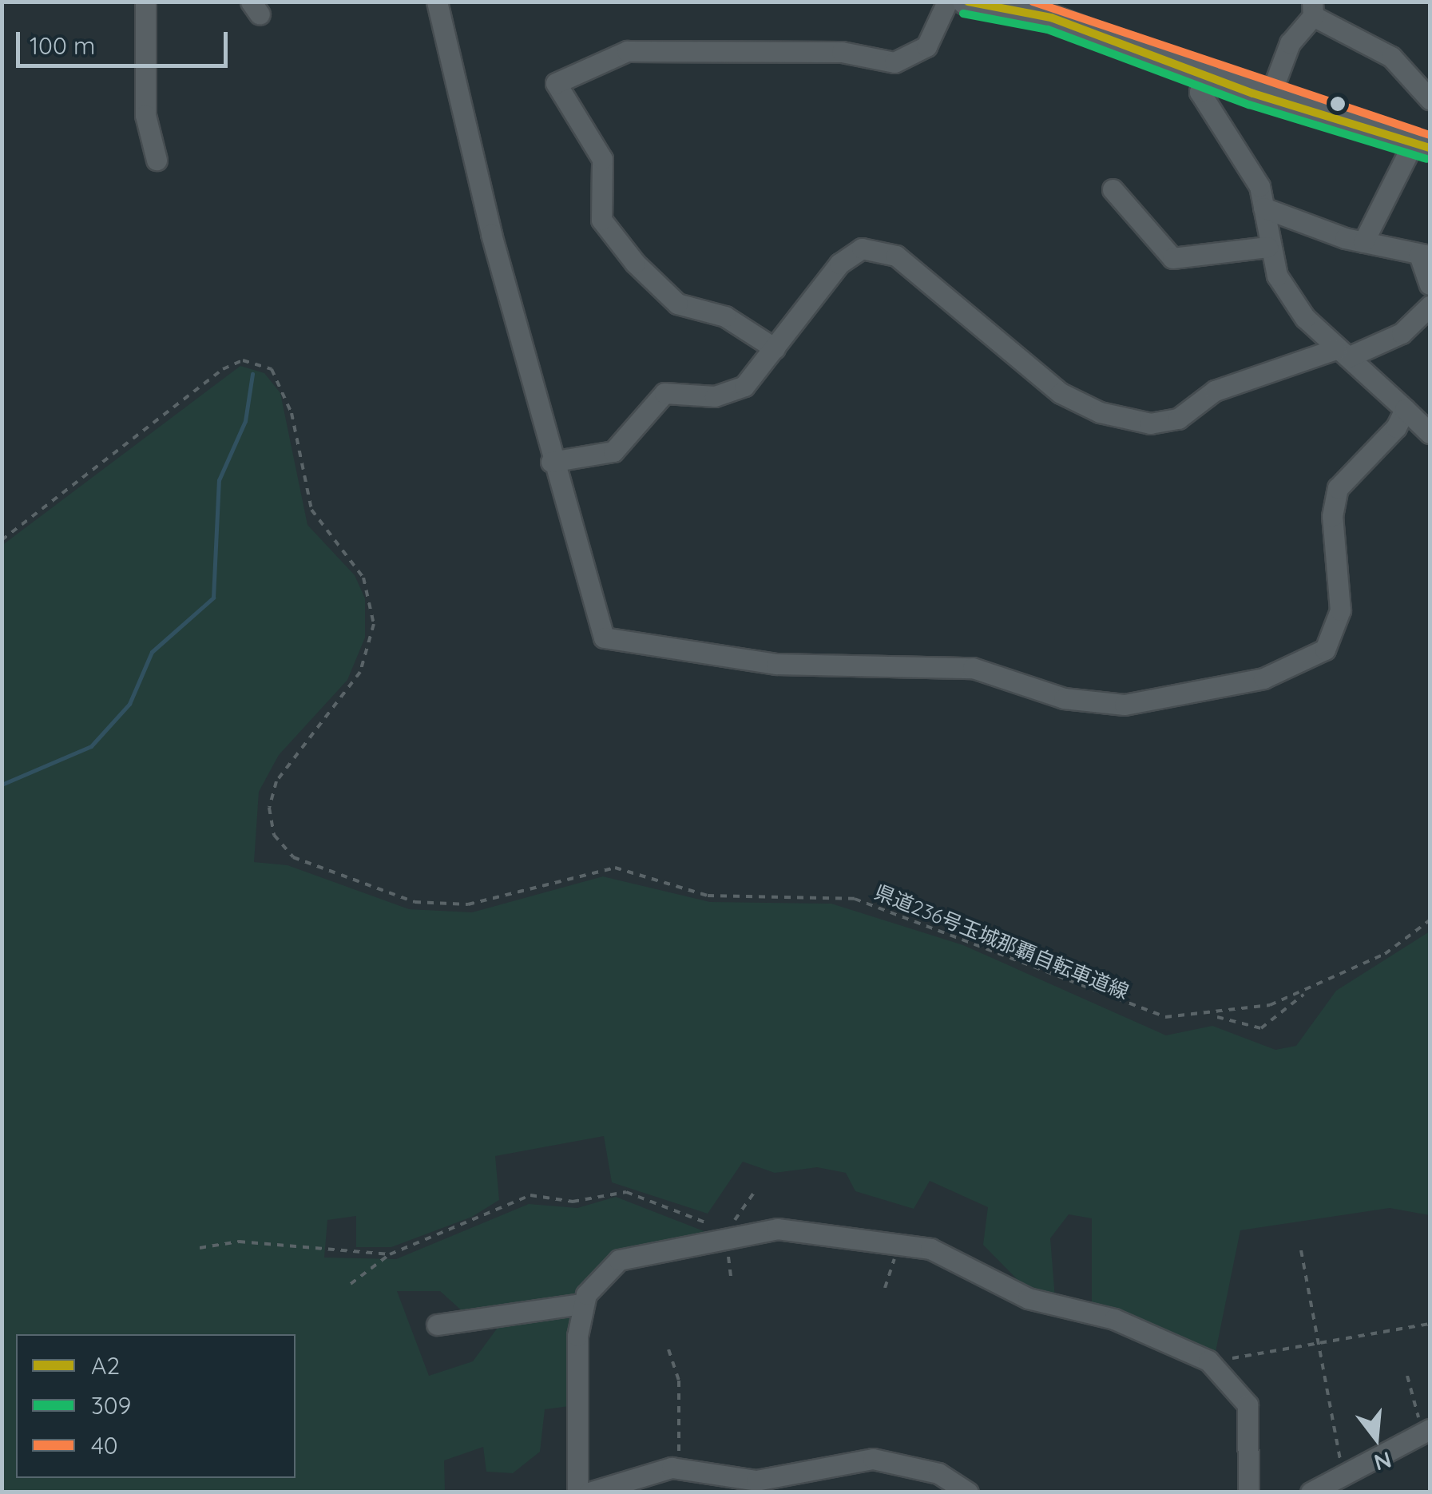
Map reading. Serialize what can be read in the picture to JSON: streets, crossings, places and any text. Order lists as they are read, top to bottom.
{
  "streets": {
    "path": ["県道236号玉城那覇自転車道線"]
  },
  "lines": ["transit line A2", "transit line 40", "transit line 309"],
  "legend": ["A2", "309", "40"],
  "scale_bar": "100 m",
  "north": "bottom"
}
